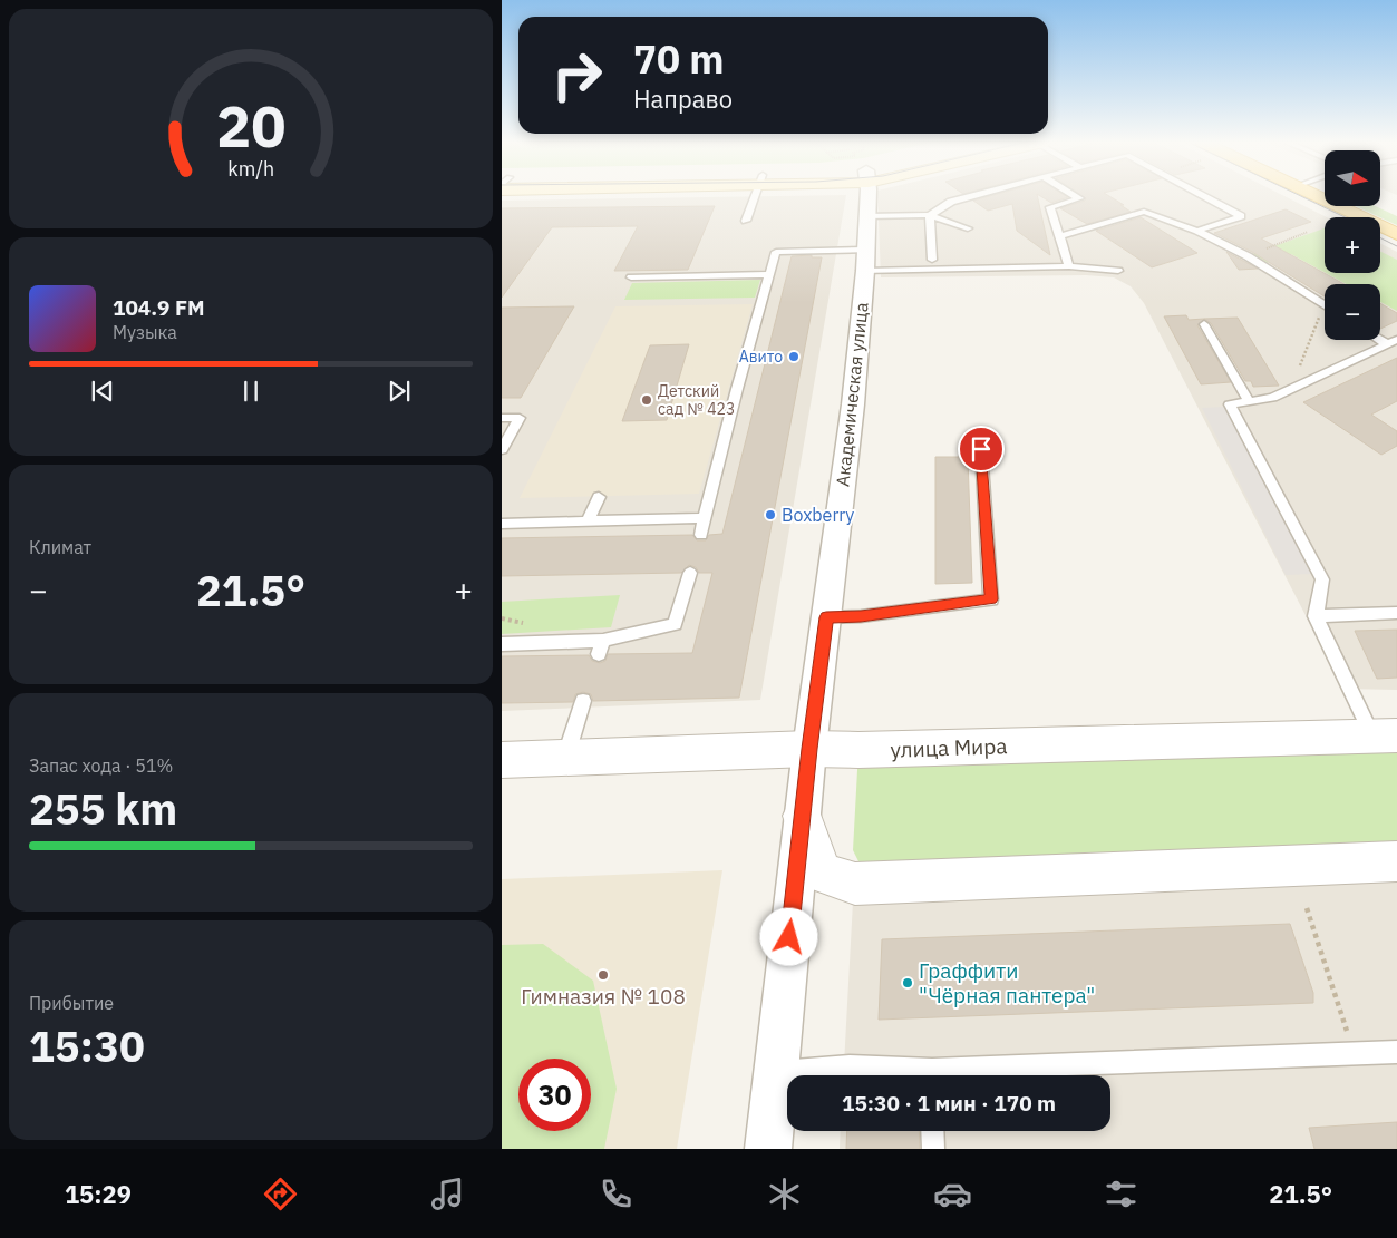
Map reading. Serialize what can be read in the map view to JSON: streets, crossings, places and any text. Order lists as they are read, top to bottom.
{
  "streets": {
    "street": ["Академическая улица", "улица Мира"]
  },
  "crossings": [
    ["Академическая улица", "улица Мира"]
  ],
  "places": [
    "Авито",
    "Детский сад № 423",
    "Boxberry",
    "Гимназия № 108",
    "Граффити \"Чёрная пантера\""
  ],
  "north": "right",
  "page": {
    "turn": ["70 m", "Направо"],
    "map_buttons": ["+", "−"],
    "song": ["104.9 FM", "Музыка"],
    "tile": [
      "Климат",
      ["Запас хода · 51%", "255 km"],
      ["Прибытие", "15:30"]
    ],
    "heat": ["−", "21.5°", "+"],
    "limit": "30",
    "trip": "15:30 · 1 мин · 170 m",
    "tabs": ["15:29", "21.5°"],
    "gauge": ["20", "km/h"]
  }
}
